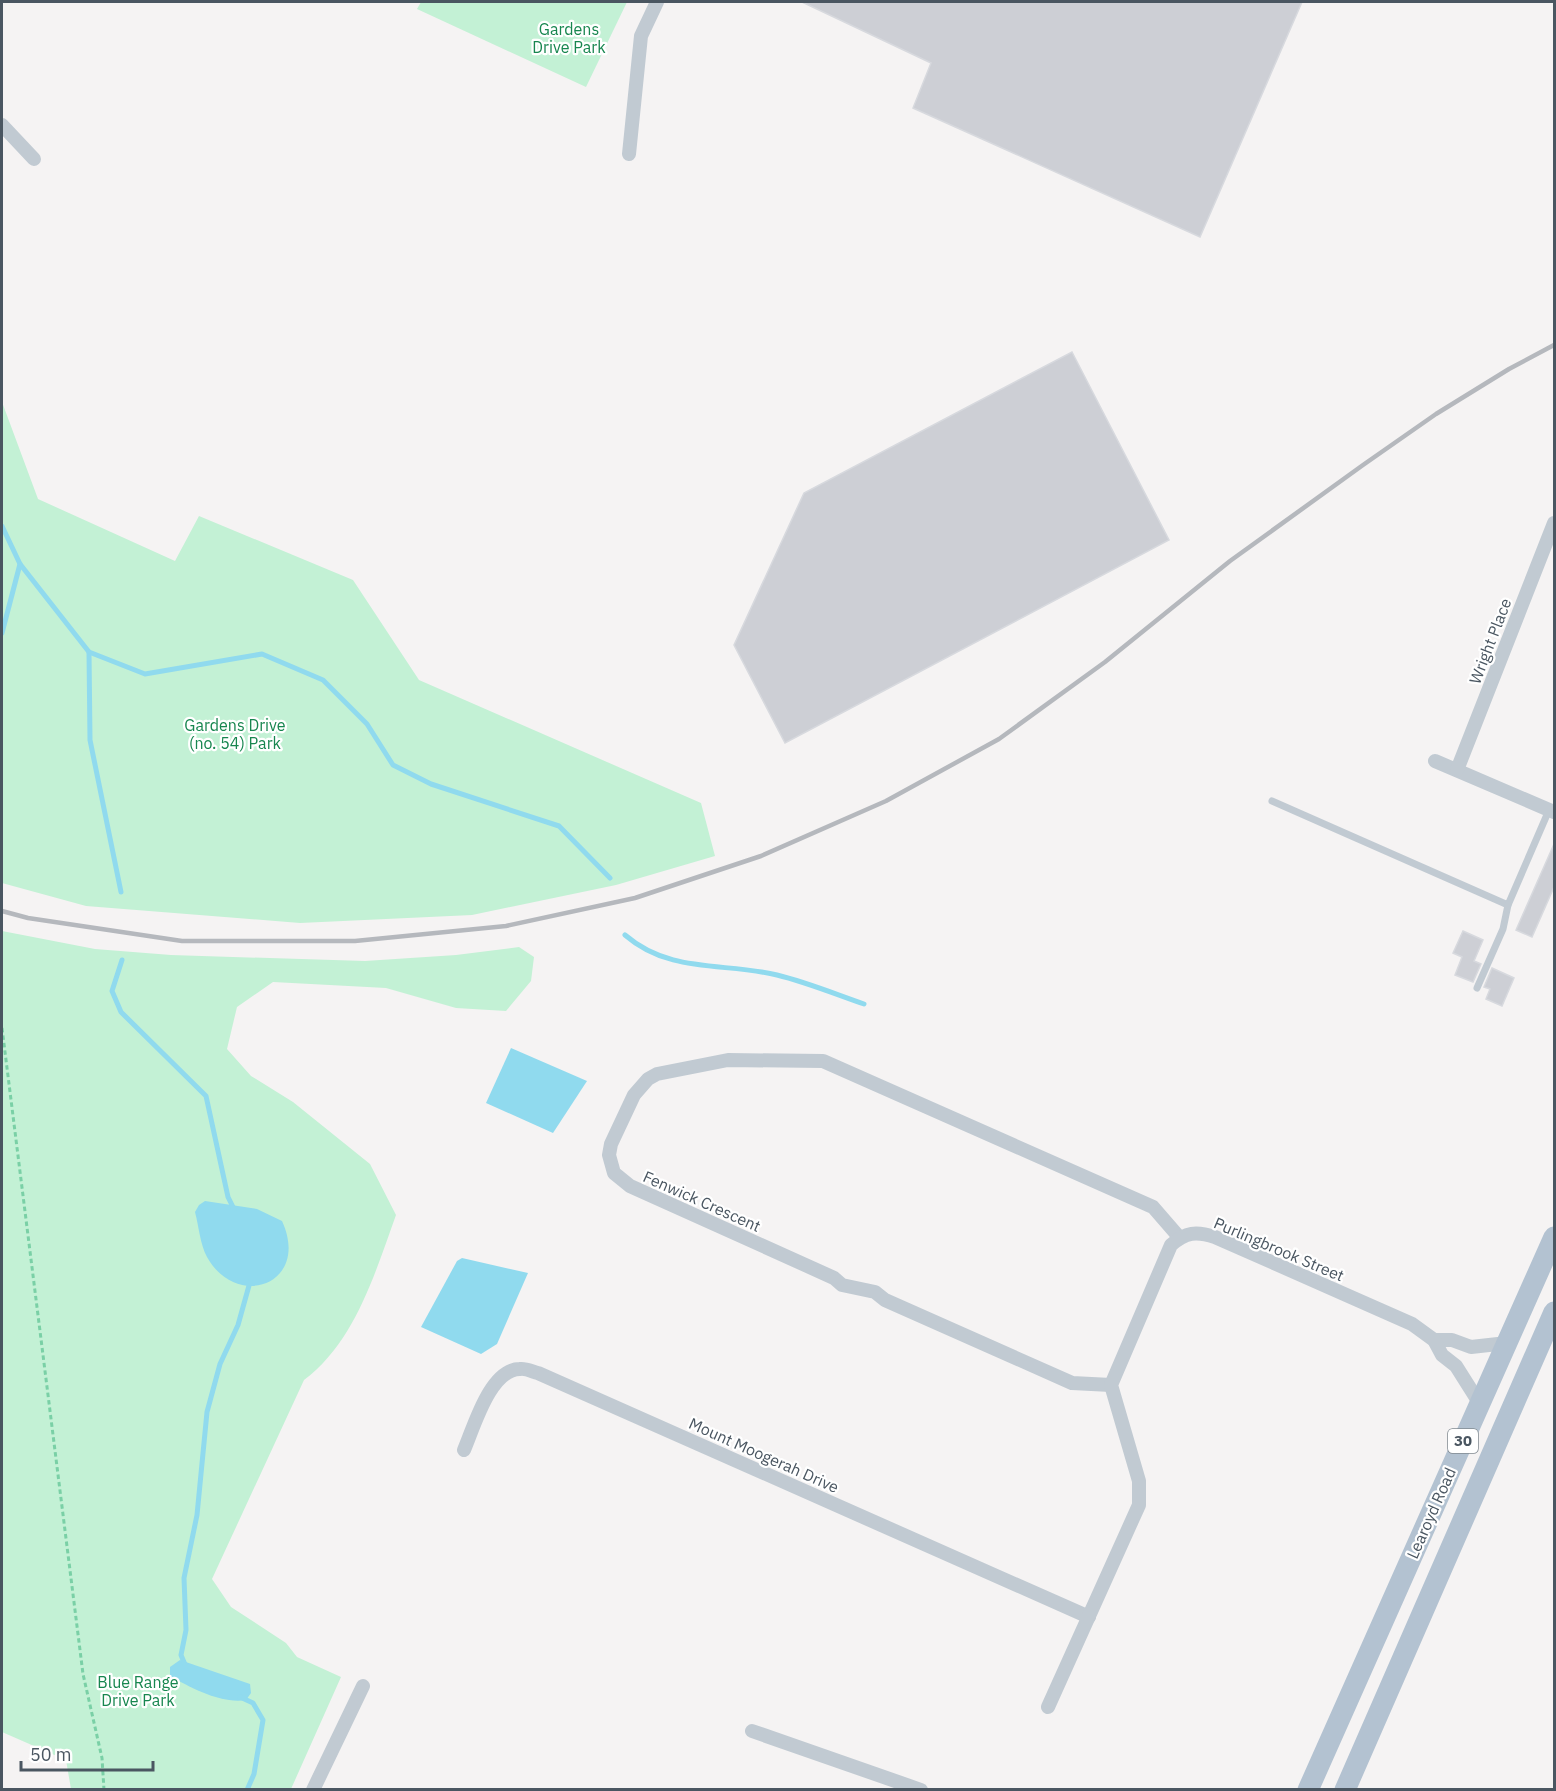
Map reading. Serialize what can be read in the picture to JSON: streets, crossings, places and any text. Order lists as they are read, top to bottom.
{
  "streets": {
    "main road": ["30", "Learoyd Road"],
    "street": [
      "Wright Place",
      "Fenwick Crescent",
      "Purlingbrook Street",
      "Mount Moogerah Drive"
    ]
  },
  "crossings": [
    ["Fenwick Crescent", "Purlingbrook Street"],
    ["Purlingbrook Street", "Learoyd Road"]
  ],
  "parks": ["Gardens Drive Park", "Gardens Drive (no. 54) Park", "Blue Range Drive Park"],
  "scale_bar": "50 m"
}
